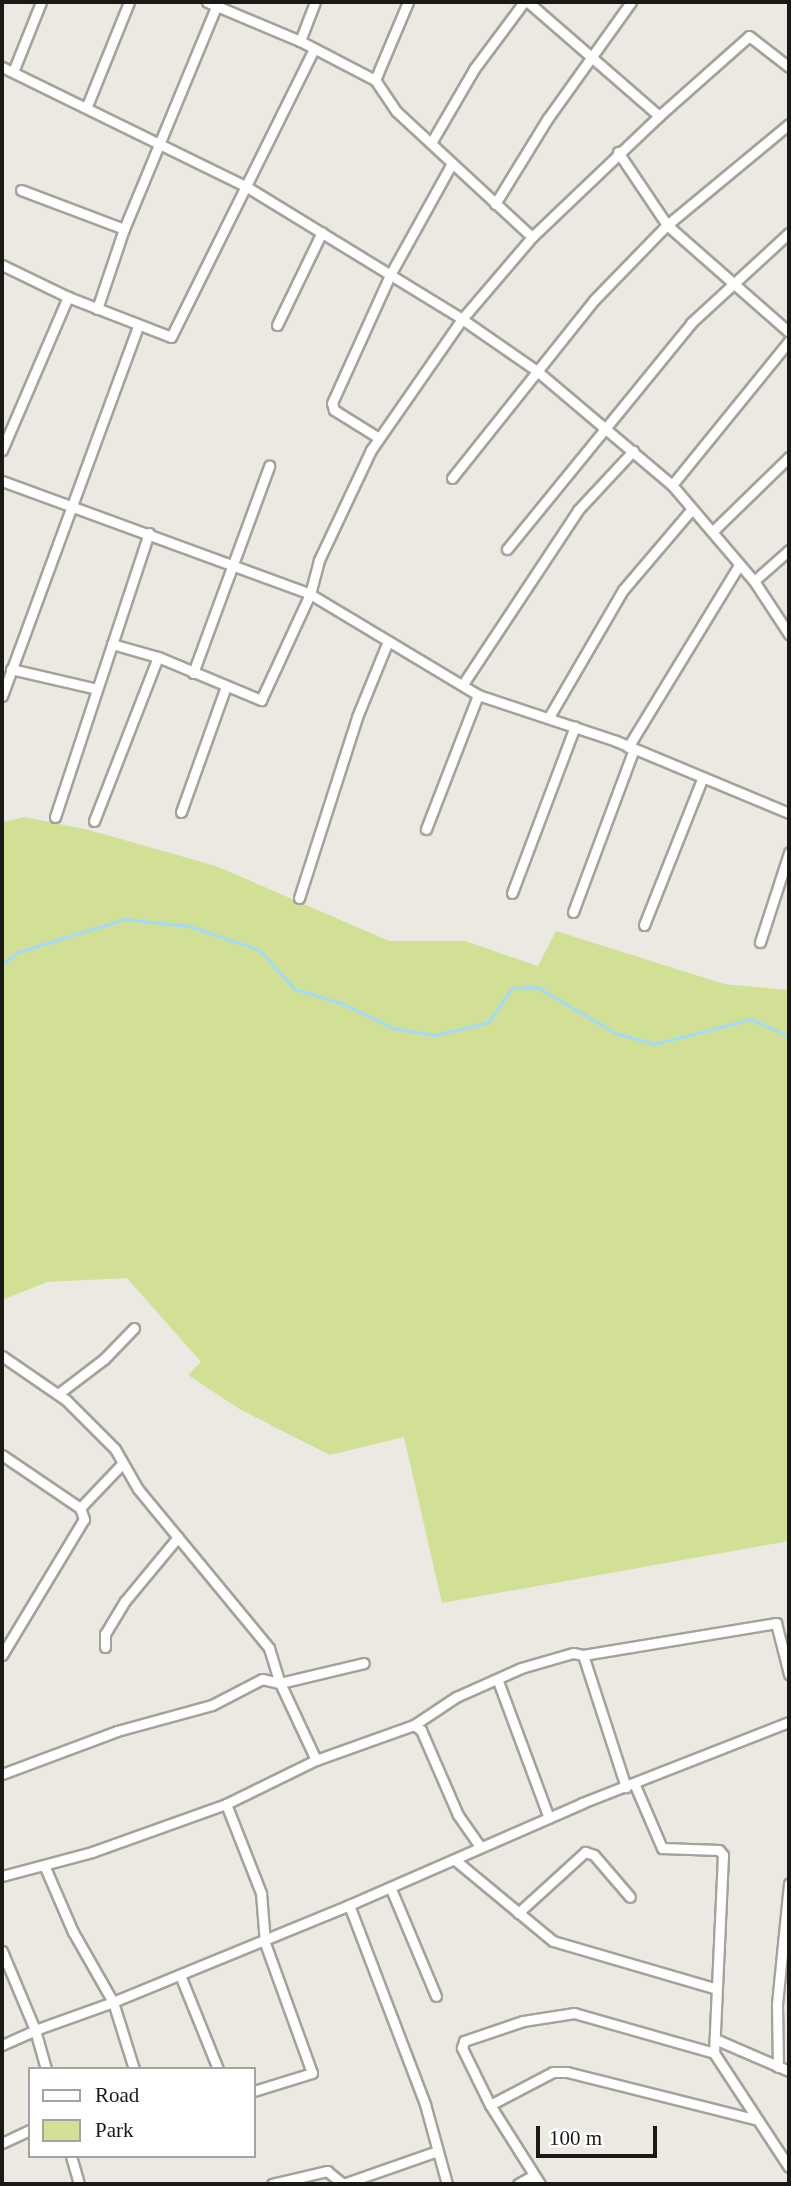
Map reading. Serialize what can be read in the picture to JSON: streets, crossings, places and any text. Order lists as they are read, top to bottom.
{
  "legend": ["Road", "Park"],
  "scale_bar": "100 m"
}
